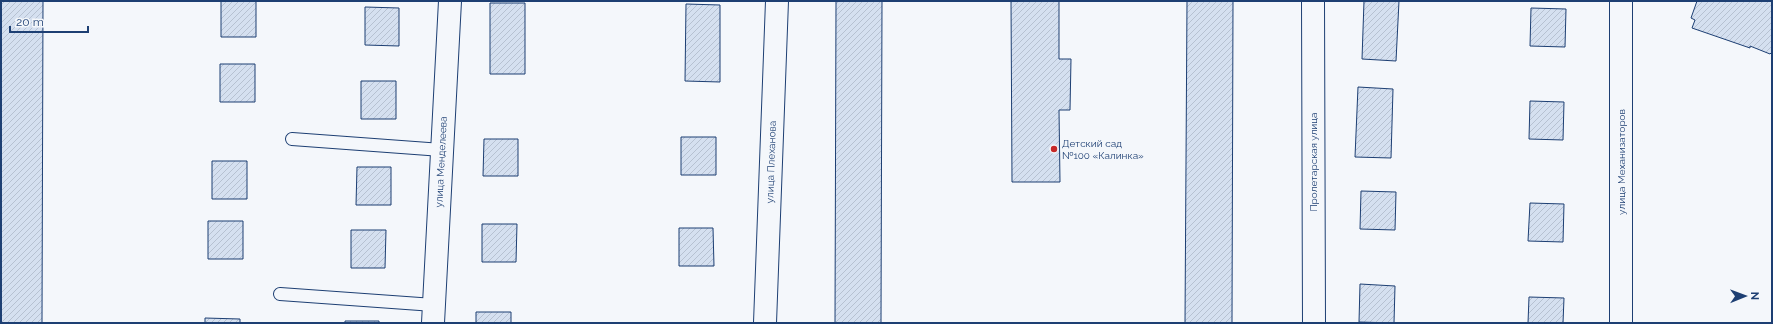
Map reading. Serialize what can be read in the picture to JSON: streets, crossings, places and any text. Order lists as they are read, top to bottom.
{
  "streets": {
    "street": [
      "улица Менделеева",
      "улица Плеханова",
      "Пролетарская улица",
      "улица Механизаторов"
    ]
  },
  "places": ["Детский сад №100 «Калинка»"],
  "scale_bar": "20 m",
  "north": "right"
}
